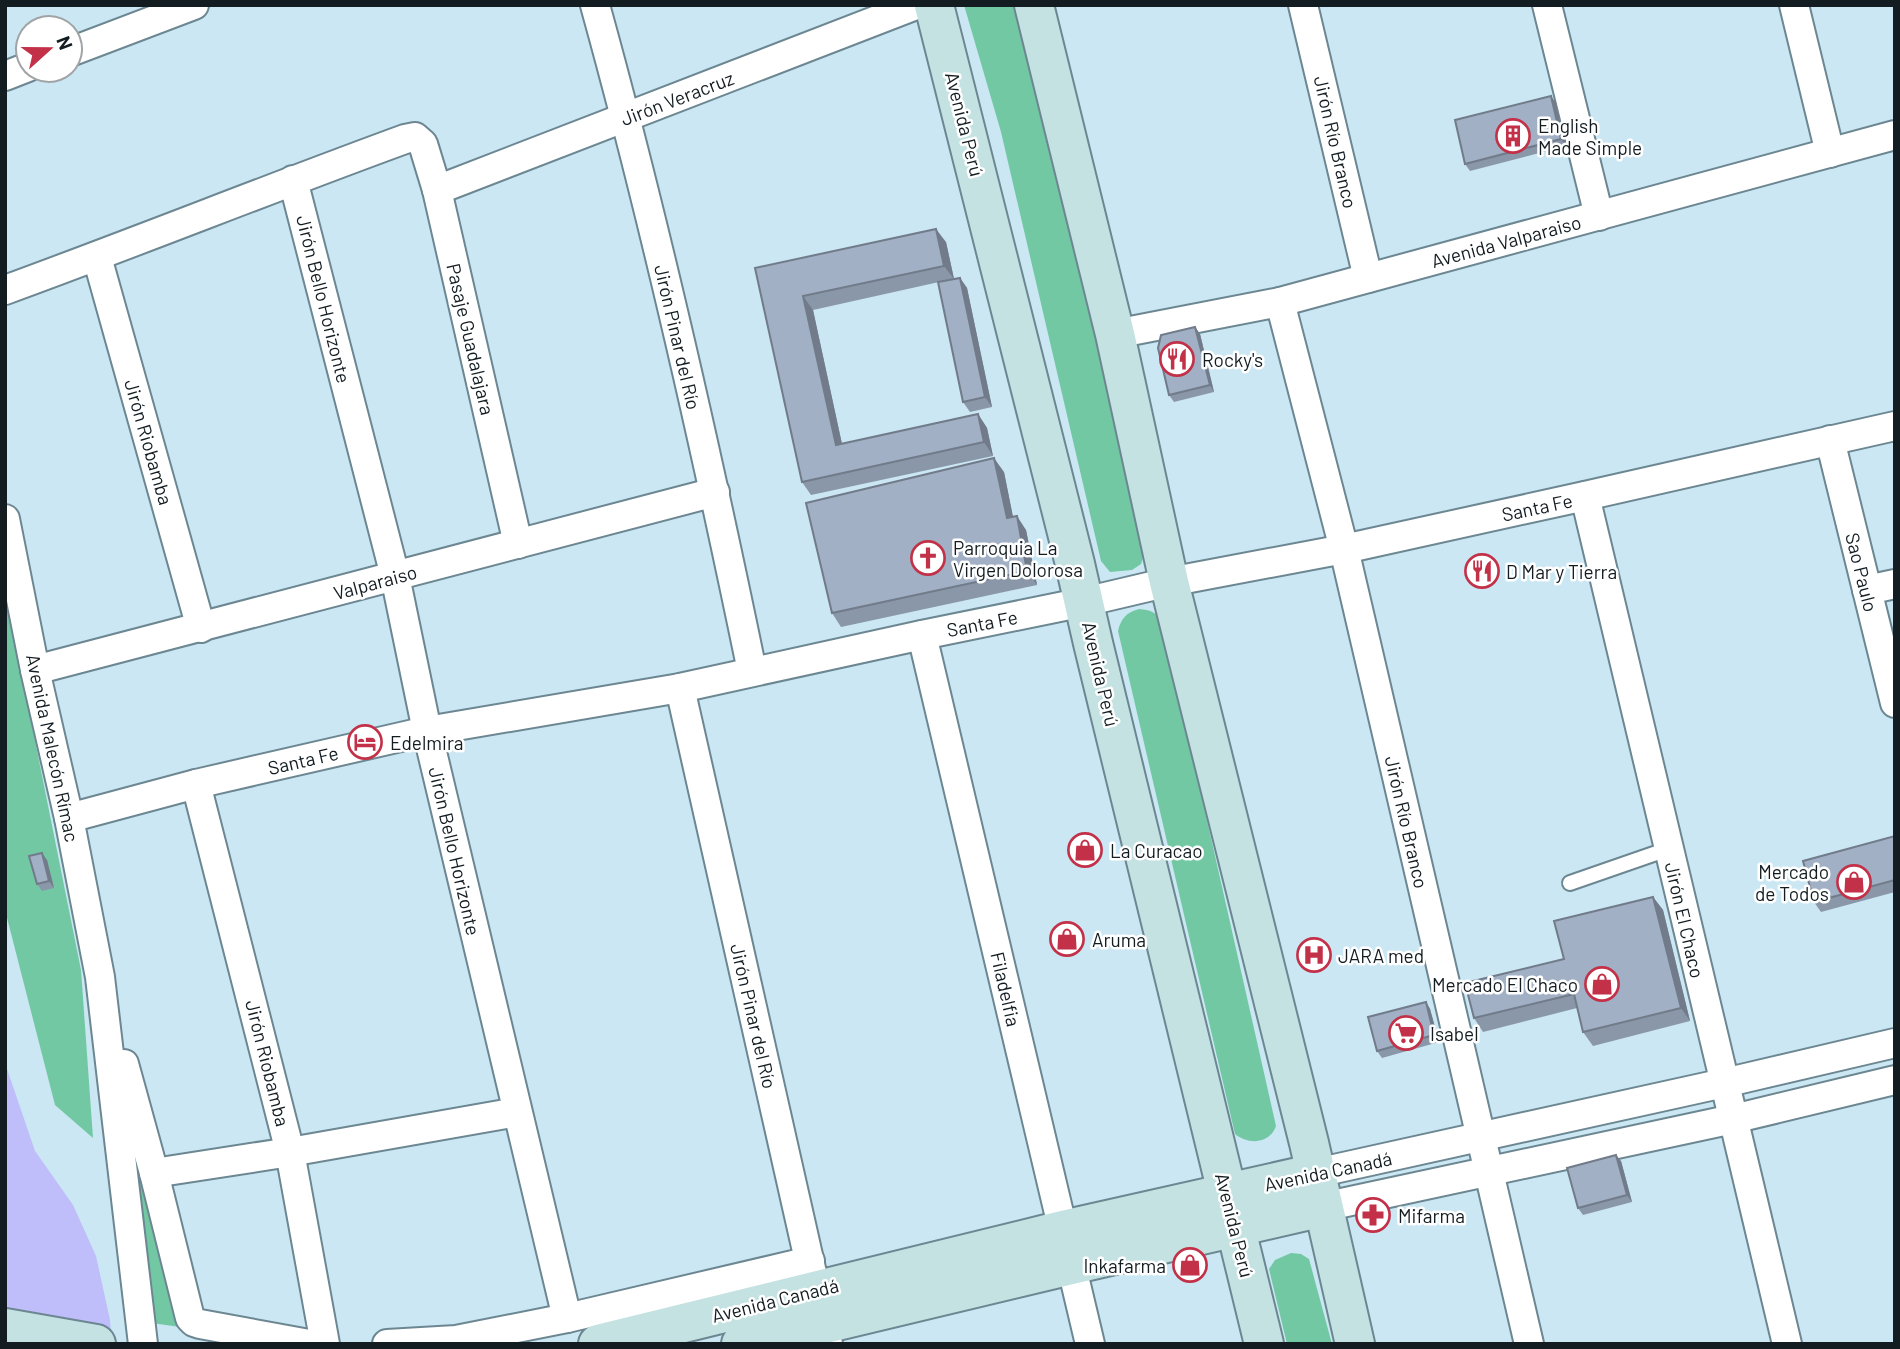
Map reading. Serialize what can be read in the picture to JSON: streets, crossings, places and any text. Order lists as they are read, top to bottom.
{
  "streets": {
    "main road": ["Avenida Perú", "Avenida Canadá"],
    "street": [
      "Jirón Veracruz",
      "Jirón Río Branco",
      "Avenida Valparaiso",
      "Jirón Bello Horizonte",
      "Jirón Pinar del Río",
      "Pasaje Guadalajara",
      "Jirón Riobamba",
      "Santa Fe",
      "Sao Paulo",
      "Valparaiso",
      "Avenida Malecón Rímac",
      "Jirón El Chaco",
      "Filadelfia"
    ]
  },
  "crossings": [
    ["Jirón Veracruz", "Jirón Pinar del Río"],
    ["Jirón Veracruz", "Pasaje Guadalajara"],
    ["Avenida Perú", "Santa Fe"],
    ["Avenida Perú", "Avenida Canadá"],
    ["Jirón Río Branco", "Avenida Valparaiso"],
    ["Jirón Río Branco", "Santa Fe"],
    ["Jirón Río Branco", "Avenida Canadá"],
    ["Jirón Bello Horizonte", "Pasaje Guadalajara"],
    ["Jirón Bello Horizonte", "Santa Fe"],
    ["Jirón Bello Horizonte", "Valparaiso"],
    ["Jirón Bello Horizonte", "Avenida Canadá"],
    ["Jirón Pinar del Río", "Santa Fe"],
    ["Jirón Pinar del Río", "Valparaiso"],
    ["Jirón Pinar del Río", "Avenida Canadá"],
    ["Pasaje Guadalajara", "Valparaiso"],
    ["Jirón Riobamba", "Santa Fe"],
    ["Jirón Riobamba", "Valparaiso"],
    ["Santa Fe", "Sao Paulo"],
    ["Santa Fe", "Avenida Malecón Rímac"],
    ["Santa Fe", "Jirón El Chaco"],
    ["Santa Fe", "Filadelfia"],
    ["Valparaiso", "Avenida Malecón Rímac"],
    ["Jirón El Chaco", "Avenida Canadá"],
    ["Filadelfia", "Avenida Canadá"]
  ],
  "places": {
    "building": ["English Made Simple"],
    "restaurant": ["Rocky's", "D Mar y Tierra"],
    "church": ["Parroquia La Virgen Dolorosa"],
    "hotel": ["Edelmira"],
    "shop": [
      "La Curacao",
      "Mercado de Todos",
      "Aruma",
      "Mercado El Chaco",
      "Inkafarma"
    ],
    "hospital": ["JARA med"],
    "supermarket": ["Isabel"],
    "pharmacy": ["Mifarma"]
  },
  "north": "right"
}
